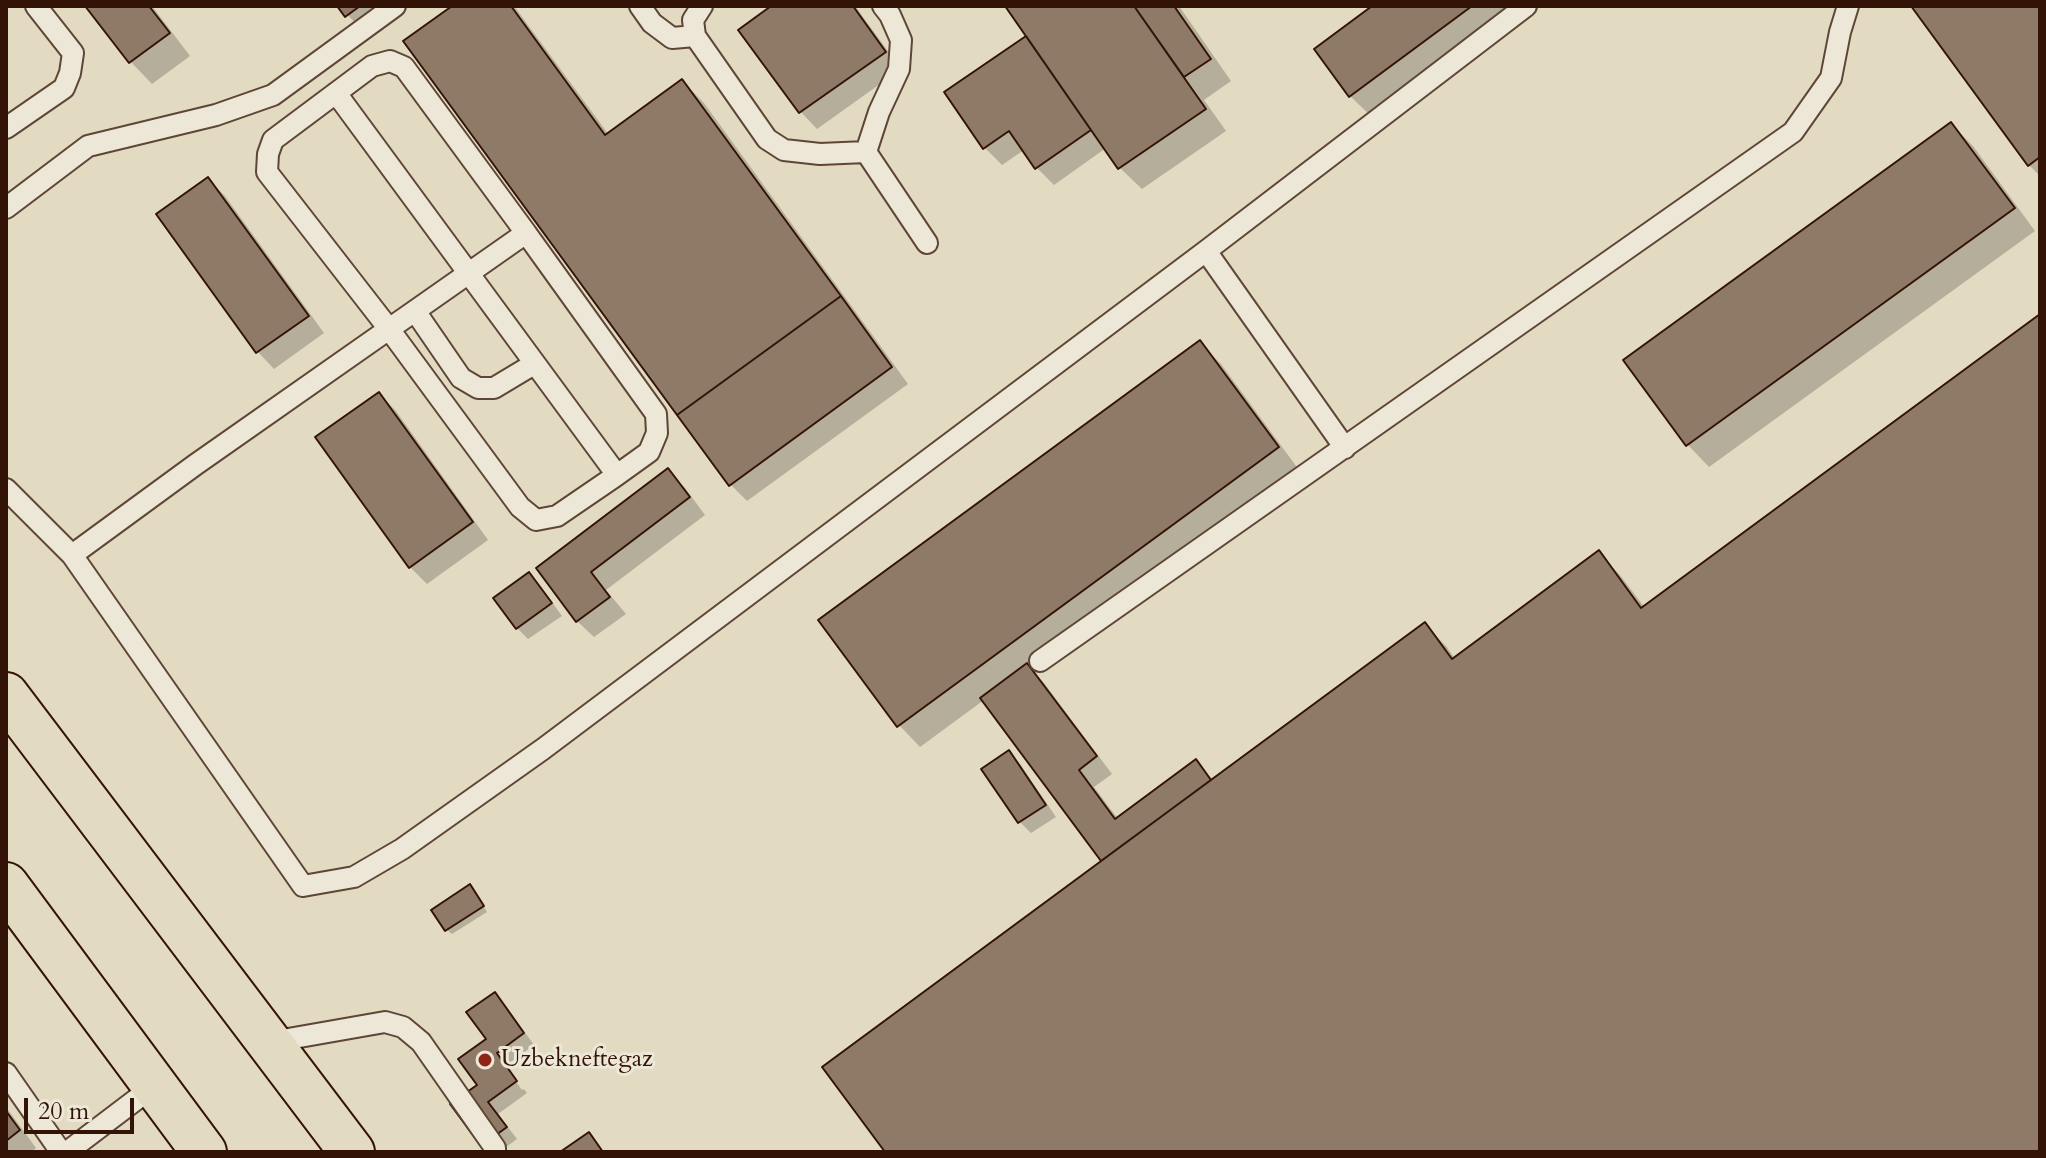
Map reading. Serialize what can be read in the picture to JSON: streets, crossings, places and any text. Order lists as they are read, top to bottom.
{
  "places": ["Uzbekneftegaz"],
  "scale_bar": "20 m"
}
